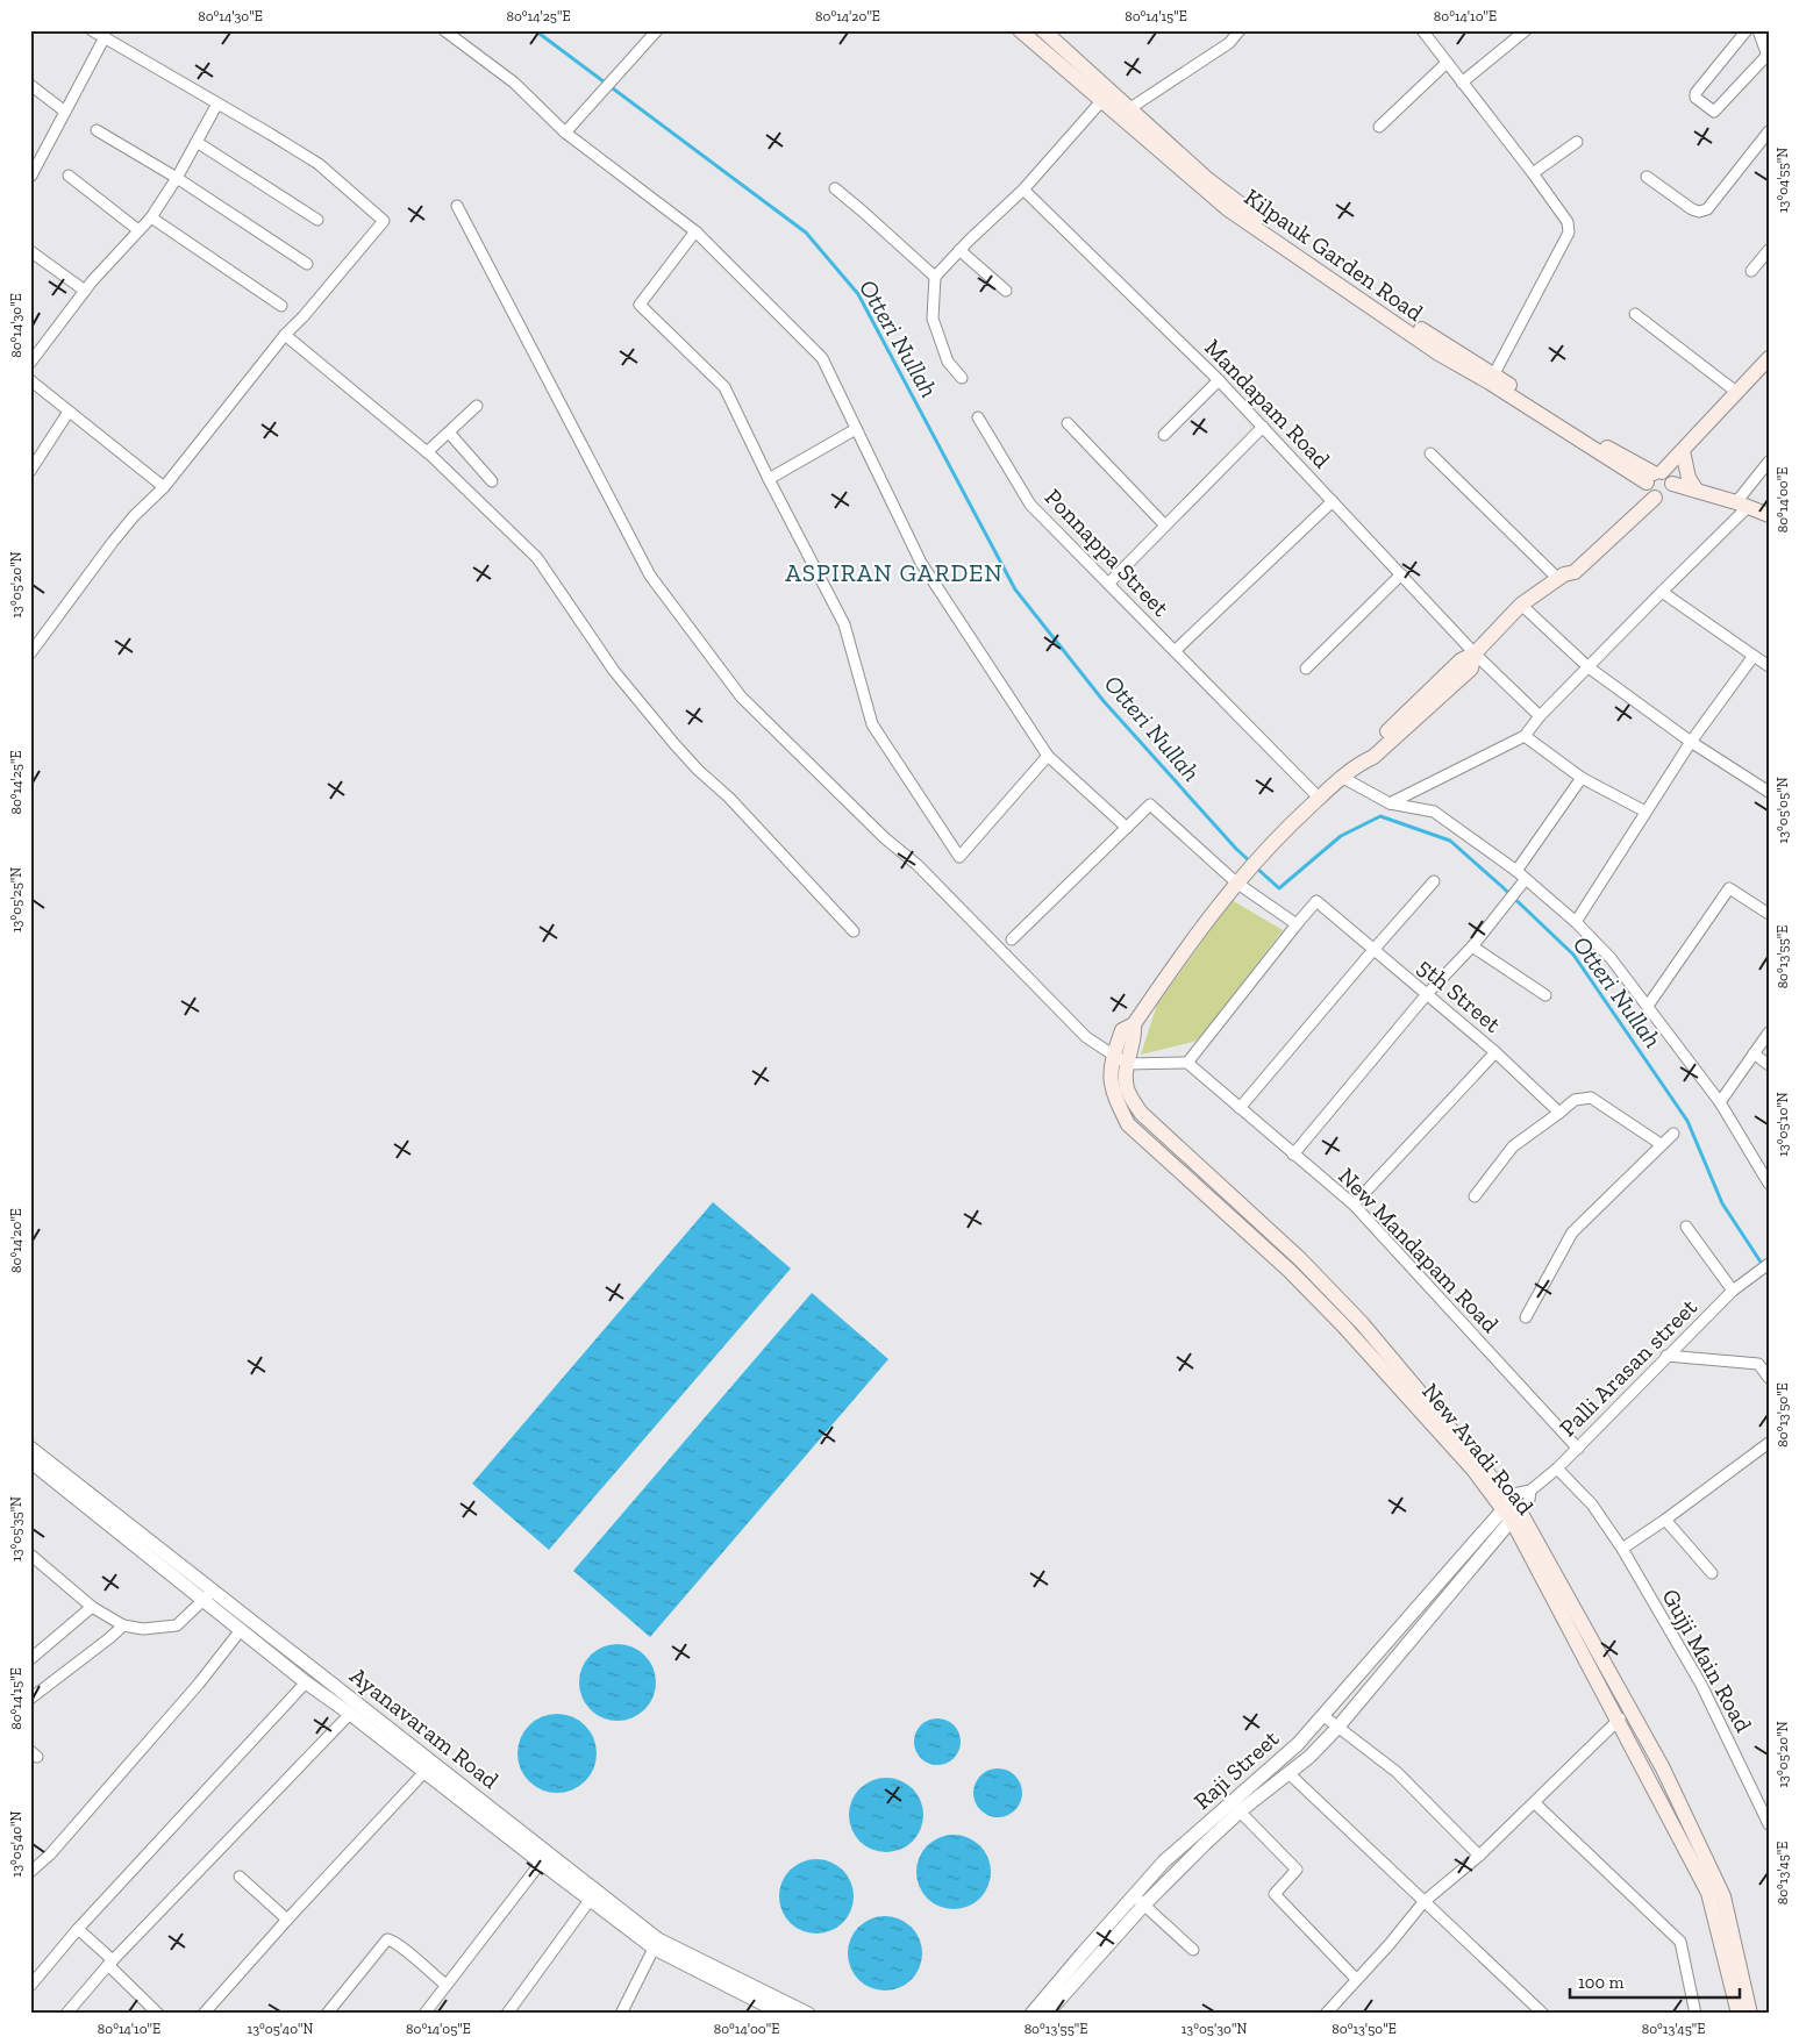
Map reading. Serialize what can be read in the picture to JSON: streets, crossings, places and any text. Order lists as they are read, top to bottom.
{
  "streets": {
    "main road": ["Kilpauk Garden Road", "New Avadi Road"],
    "street": [
      "Mandapam Road",
      "Ponnappa Street",
      "5th Street",
      "New Mandapam Road",
      "Palli Arasan street",
      "Gujji Main Road",
      "Ayanavaram Road",
      "Raji Street"
    ]
  },
  "crossings": [
    ["Ponnappa Street", "New Avadi Road"],
    ["New Mandapam Road", "Palli Arasan street"],
    ["Palli Arasan street", "New Avadi Road"],
    ["Palli Arasan street", "Raji Street"],
    ["New Avadi Road", "Raji Street"]
  ],
  "districts": ["ASPIRAN GARDEN"],
  "water": ["Otteri Nullah"],
  "scale_bar": "100 m",
  "coordinates": [
    "80°14'30\"E",
    "80°14'25\"E",
    "80°14'20\"E",
    "80°14'15\"E",
    "80°14'10\"E",
    "13°04'55\"N",
    "80°14'00\"E",
    "13°05'20\"N",
    "13°05'05\"N",
    "13°05'25\"N",
    "80°13'55\"E",
    "13°05'10\"N",
    "80°13'50\"E",
    "13°05'35\"N",
    "13°05'40\"N",
    "80°13'45\"E",
    "80°14'05\"E",
    "13°05'30\"N"
  ]
}
